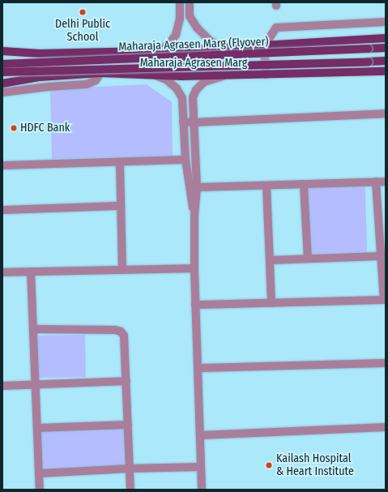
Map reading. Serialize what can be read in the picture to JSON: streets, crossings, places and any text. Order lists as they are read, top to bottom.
{
  "streets": {
    "main road": ["Maharaja Agrasen Marg (Flyover)", "Maharaja Agrasen Marg"]
  },
  "places": ["Delhi Public School", "HDFC Bank", "Kailash Hospital & Heart Institute"]
}
